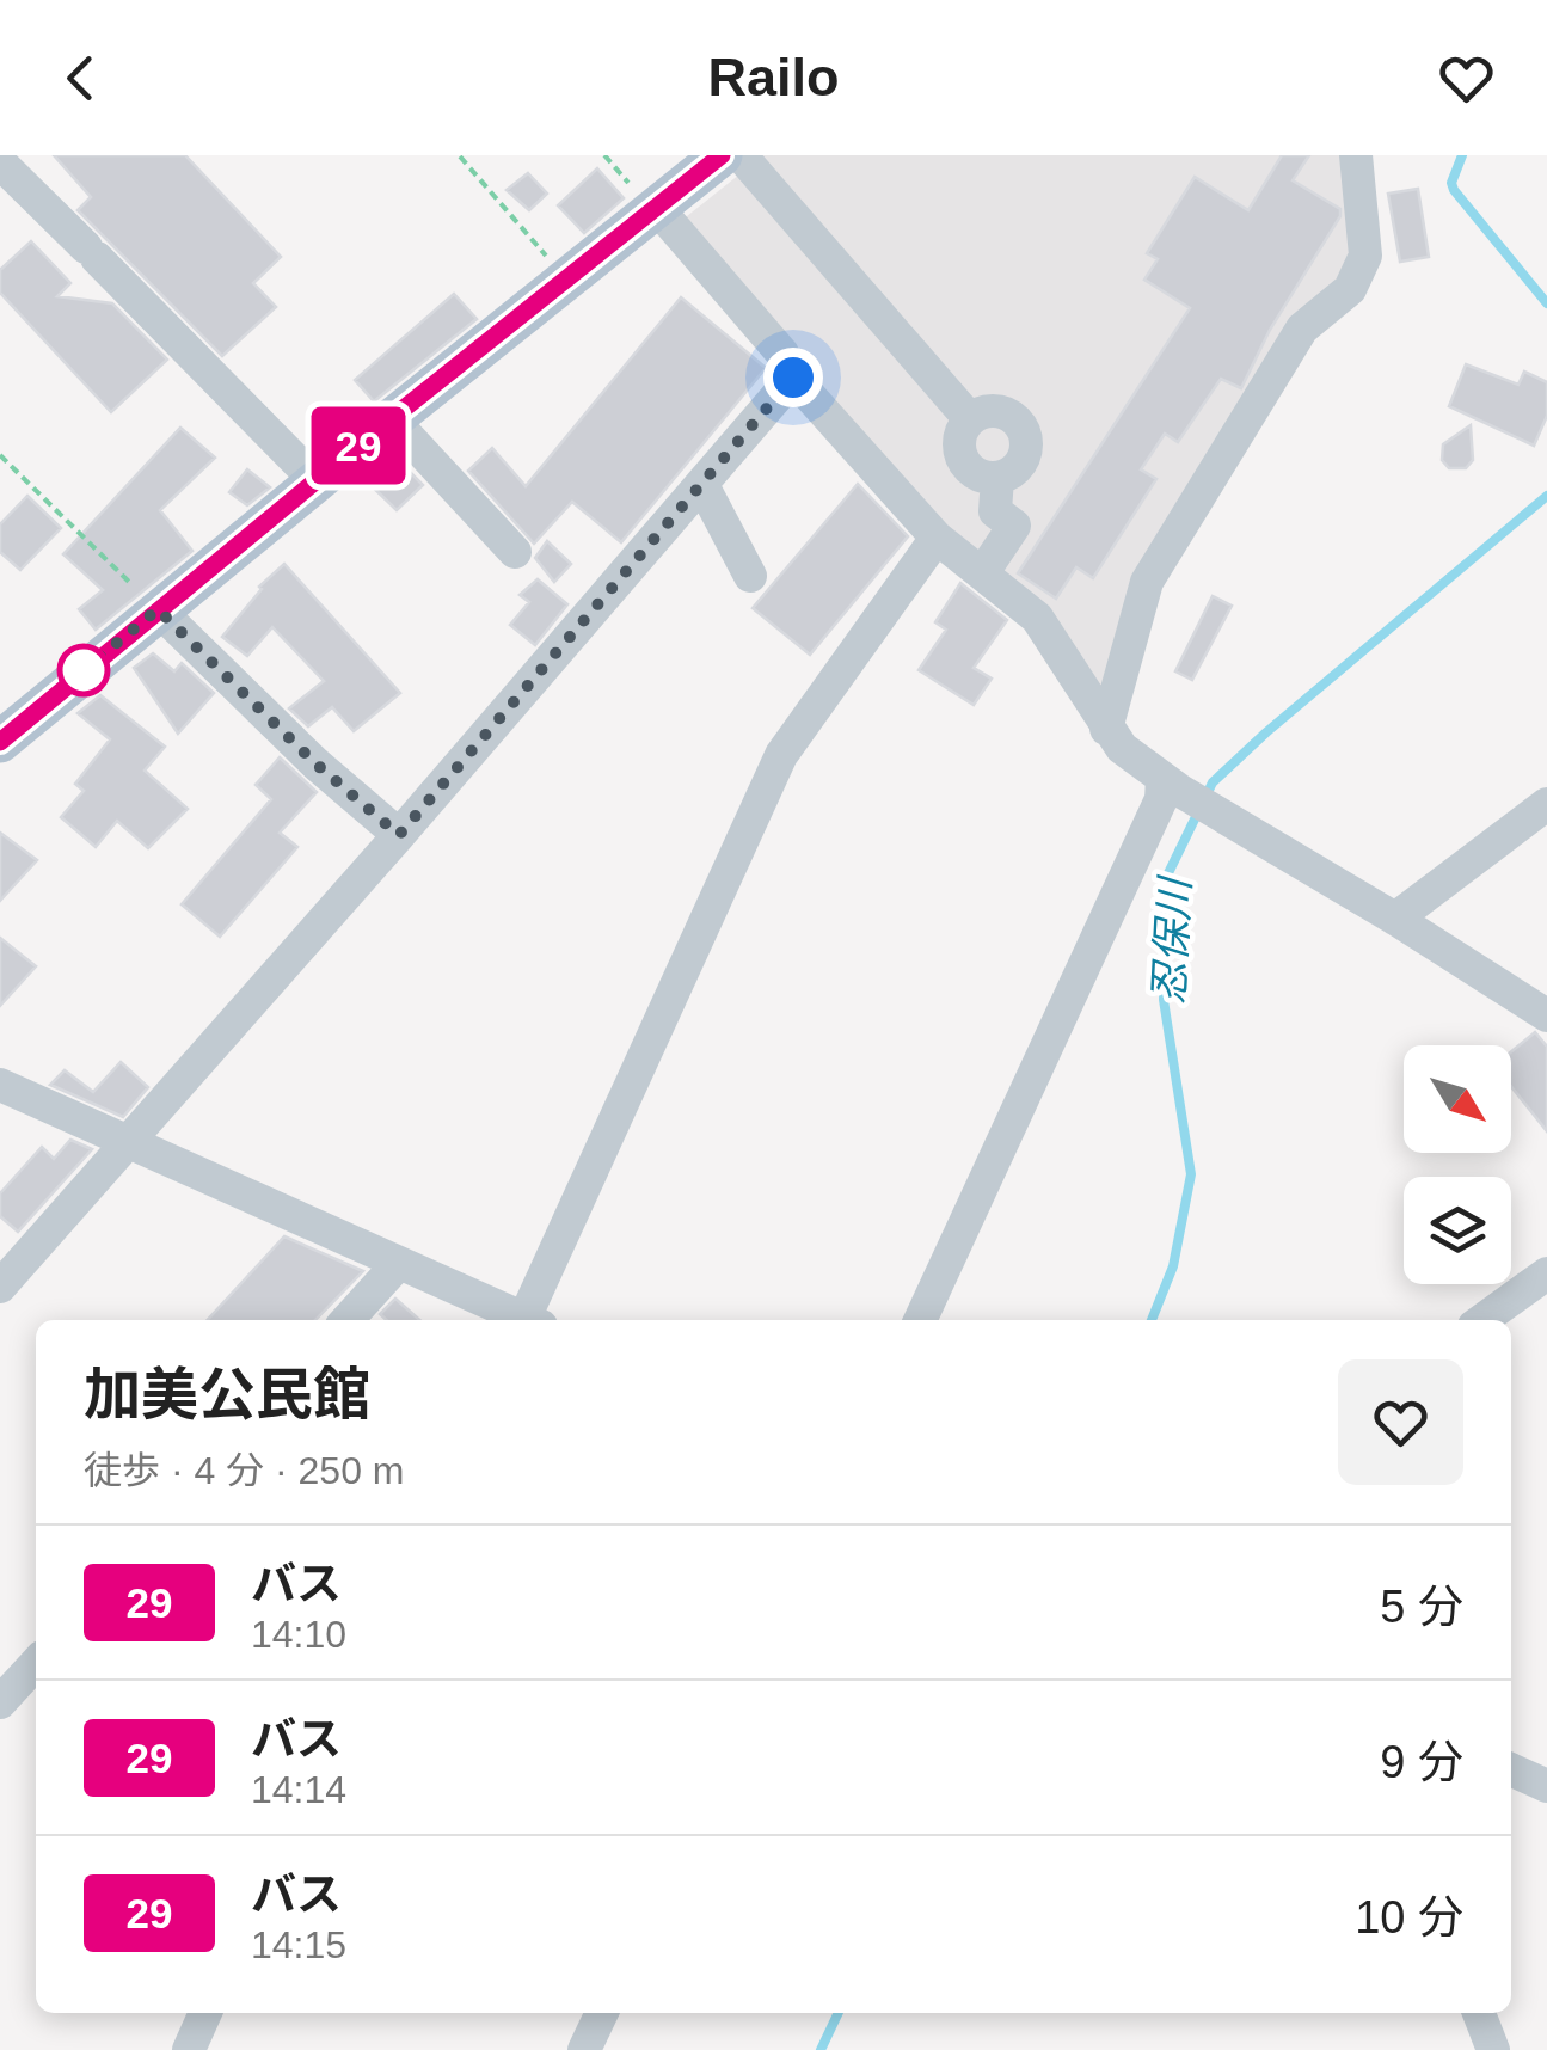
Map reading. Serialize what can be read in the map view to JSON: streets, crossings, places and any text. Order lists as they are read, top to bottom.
{
  "water": ["忍保川"],
  "lines": ["bus line 29"],
  "north": "bottom right",
  "page": {
    "header": "Railo",
    "on_map": "29",
    "heading": ["加美公民館", "徒歩 · 4 分 · 250 m"],
    "list": [
      {
        "mark": "29",
        "name": "バス",
        "note": "14:10",
        "value": "5 分"
      },
      {
        "mark": "29",
        "name": "バス",
        "note": "14:14",
        "value": "9 分"
      },
      {
        "mark": "29",
        "name": "バス",
        "note": "14:15",
        "value": "10 分"
      }
    ]
  }
}
